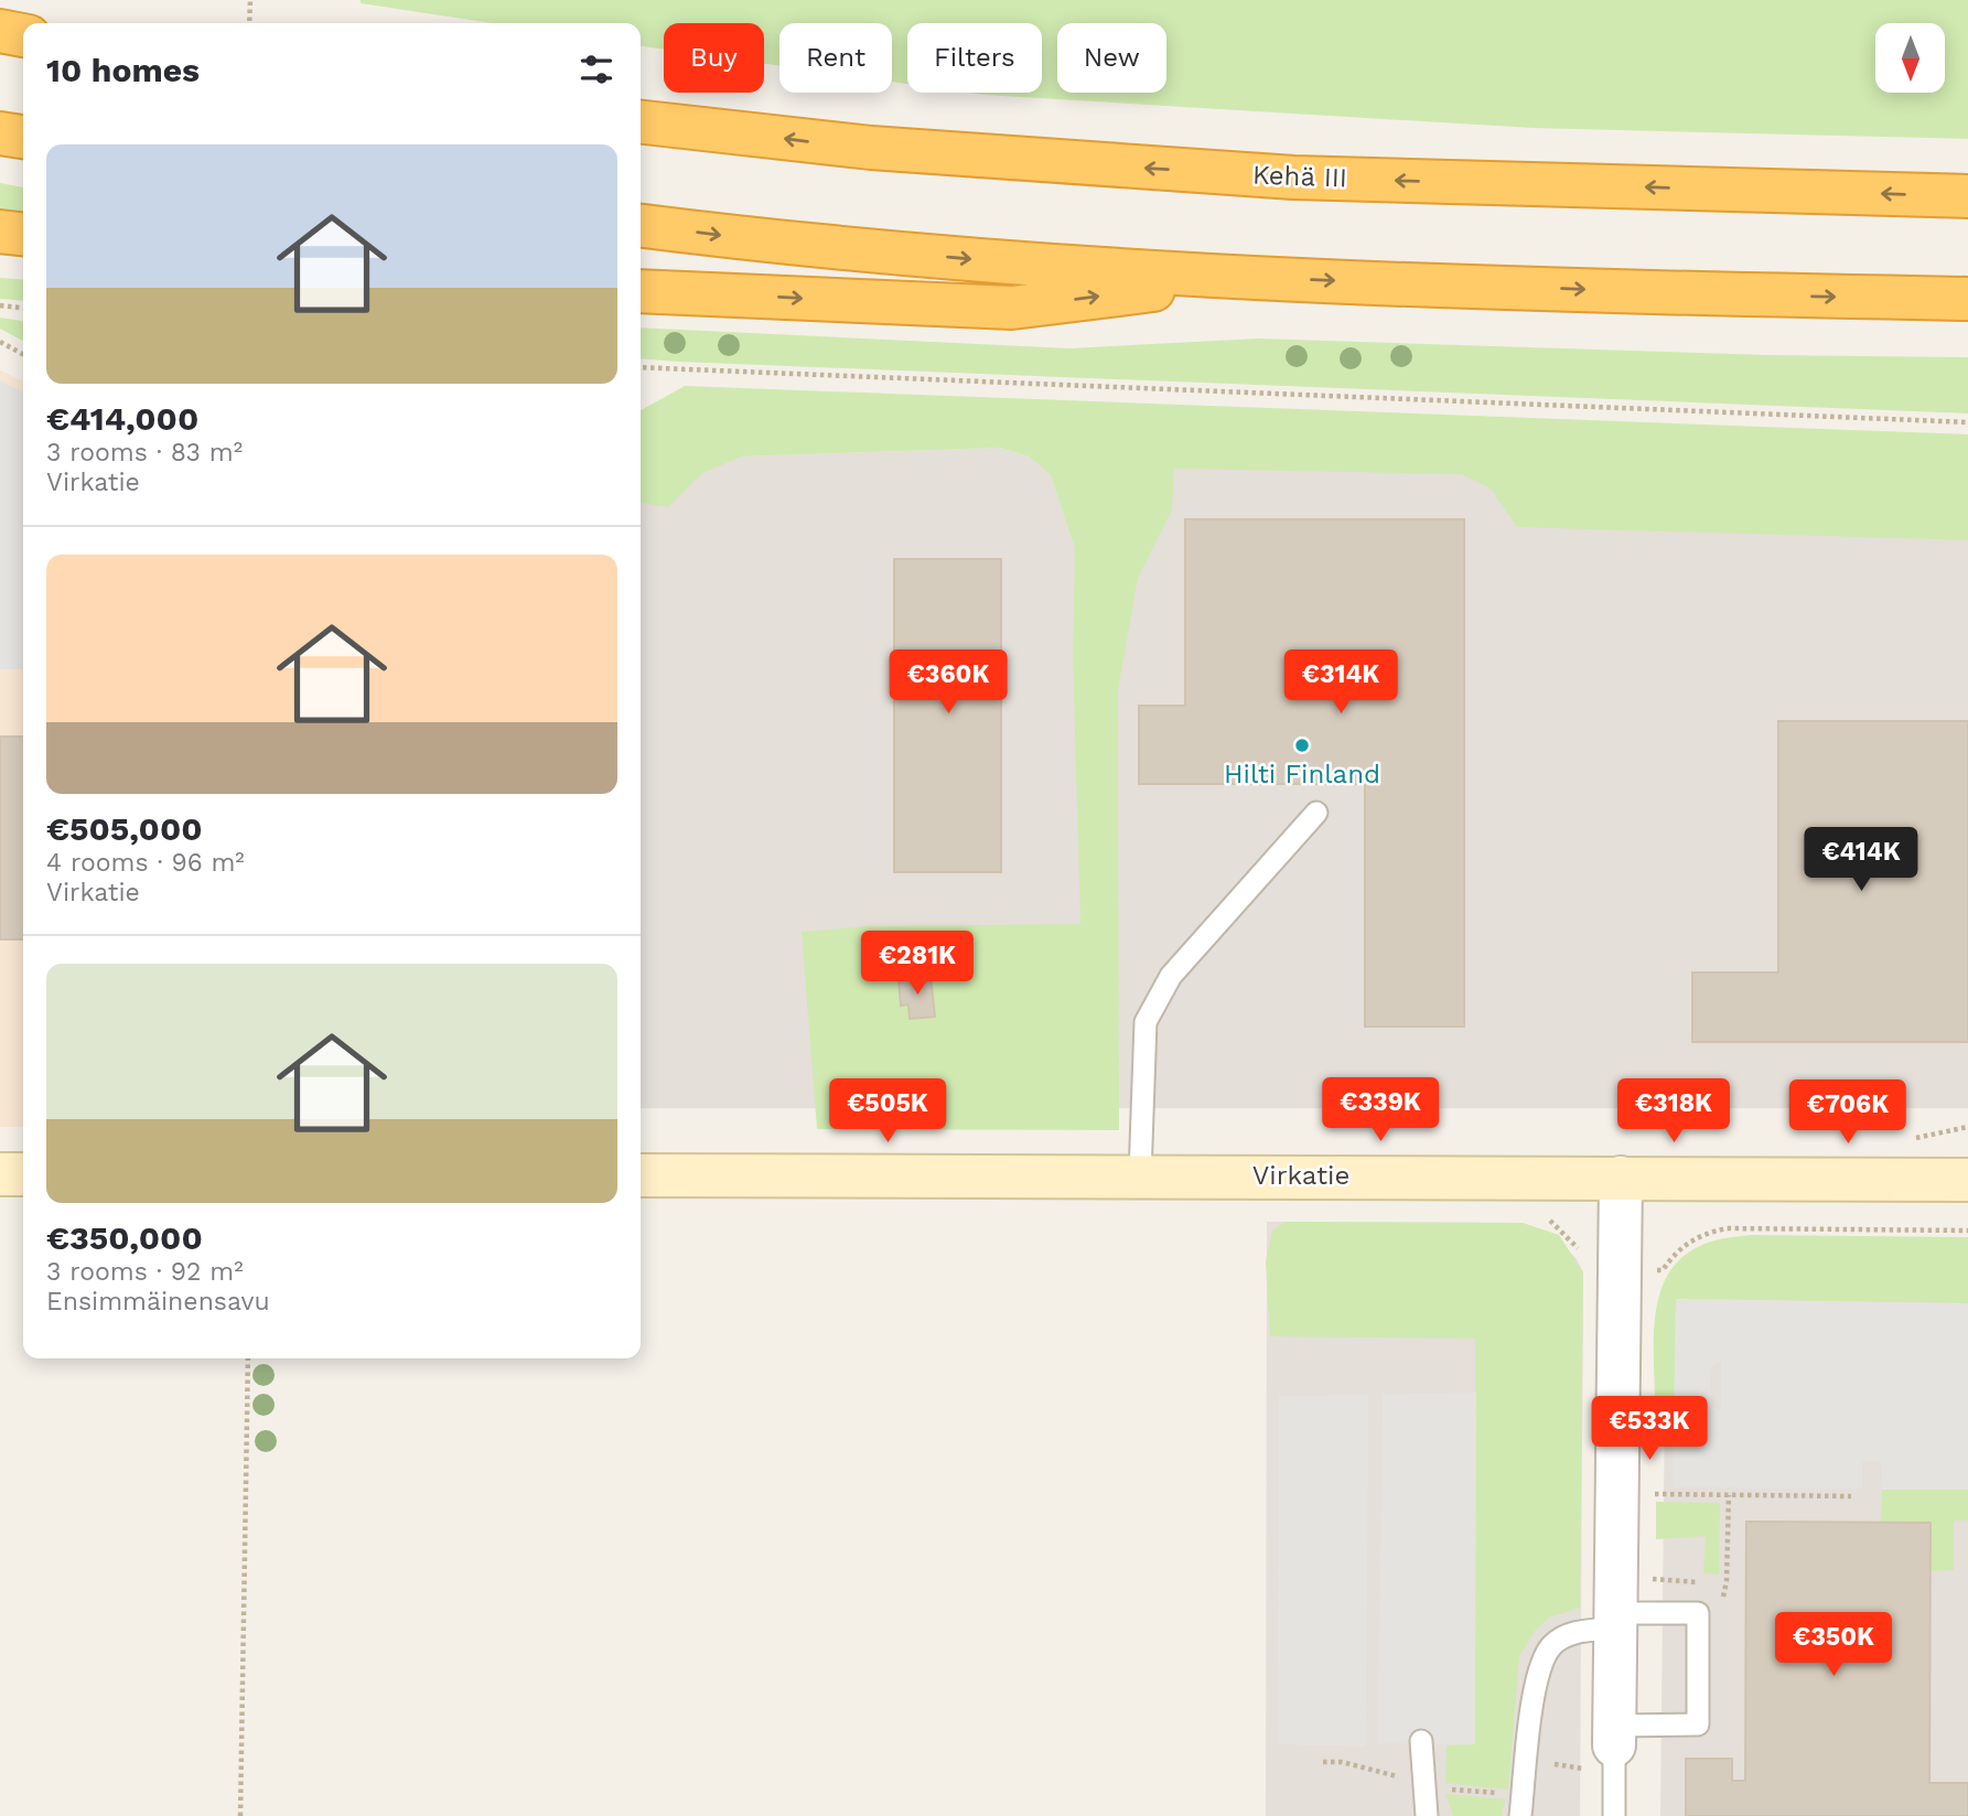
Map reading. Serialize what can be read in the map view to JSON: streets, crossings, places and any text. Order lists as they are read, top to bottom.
{
  "streets": {
    "highway": ["Kehä III"],
    "street": ["Virkatie"]
  },
  "places": ["Hilti Finland"],
  "north": "bottom",
  "page": {
    "chip": [
      "Buy",
      "Rent",
      "Filters",
      "New"
    ],
    "heading": "10 homes",
    "list": [
      {
        "name": "€414,000",
        "note": "3 rooms · 83 m² · Virkatie"
      },
      {
        "name": "€505,000",
        "note": "4 rooms · 96 m² · Virkatie"
      },
      {
        "name": "€350,000",
        "note": "3 rooms · 92 m² · Ensimmäinensavu"
      }
    ],
    "price": [
      "€360K",
      "€314K",
      "€414K",
      "€281K",
      "€339K",
      "€505K",
      "€318K",
      "€706K",
      "€533K",
      "€350K"
    ]
  }
}
